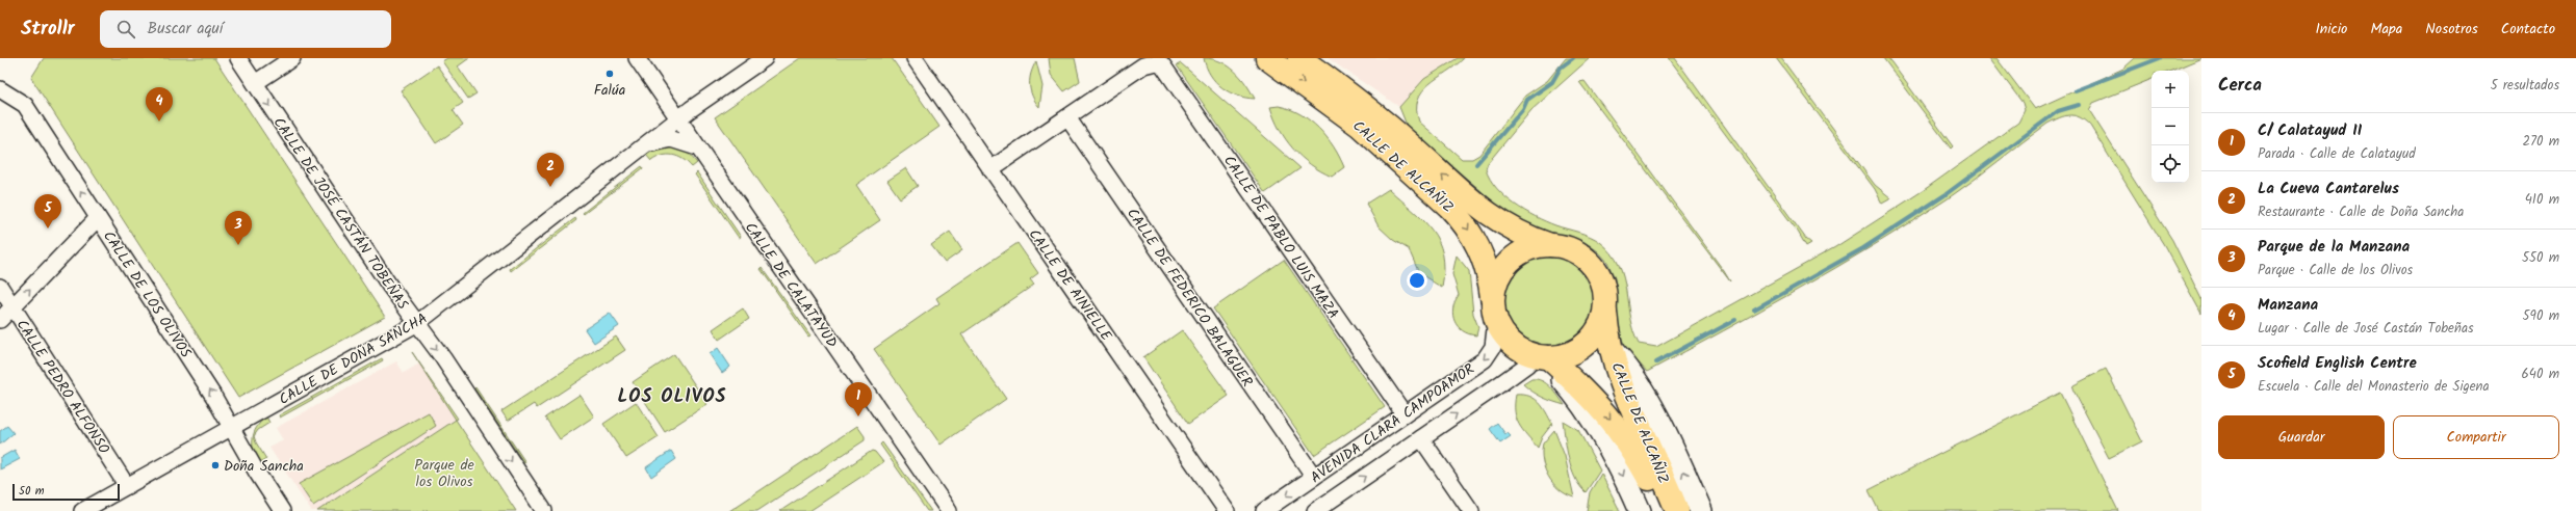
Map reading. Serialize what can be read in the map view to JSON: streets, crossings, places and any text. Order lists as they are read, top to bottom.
{
  "streets": {
    "main road": ["CALLE DE ALCAÑIZ"],
    "street": [
      "CALLE DE JOSÉ CASTÁN TOBEÑAS",
      "CALLE DE PABLO LUIS MAZA",
      "CALLE DE CALATAYUD",
      "CALLE DE AINIELLE",
      "CALLE DE LOS OLIVOS",
      "CALLE DE FEDERICO BALAGUER",
      "CALLE DE DOÑA SANCHA",
      "CALLE PEDRO ALFONSO",
      "AVENIDA CLARA CAMPOAMOR"
    ]
  },
  "crossings": [
    ["CALLE DE ALCAÑIZ", "AVENIDA CLARA CAMPOAMOR"],
    ["CALLE DE JOSÉ CASTÁN TOBEÑAS", "CALLE DE DOÑA SANCHA"],
    ["CALLE DE PABLO LUIS MAZA", "CALLE DE FEDERICO BALAGUER"],
    ["CALLE DE PABLO LUIS MAZA", "AVENIDA CLARA CAMPOAMOR"],
    ["CALLE DE CALATAYUD", "CALLE DE DOÑA SANCHA"],
    ["CALLE DE LOS OLIVOS", "CALLE DE DOÑA SANCHA"],
    ["CALLE DE FEDERICO BALAGUER", "AVENIDA CLARA CAMPOAMOR"],
    ["CALLE DE DOÑA SANCHA", "CALLE PEDRO ALFONSO"]
  ],
  "one_way": ["CALLE DE JOSÉ CASTÁN TOBEÑAS", "CALLE DE LOS OLIVOS"],
  "districts": ["LOS OLIVOS"],
  "parks": ["Parque de los Olivos"],
  "places": ["Falúa", "Doña Sancha"],
  "scale_bar": "50 m",
  "page": {
    "header": "Strollr",
    "search": "Buscar aquí",
    "nav": [
      "Inicio",
      "Mapa",
      "Nosotros",
      "Contacto"
    ],
    "heading": ["Cerca", "5 resultados"],
    "map_buttons": ["+", "−"],
    "pins": [
      "4",
      "2",
      "5",
      "3",
      "1"
    ],
    "list": [
      {
        "mark": "1",
        "name": "C/ Calatayud II",
        "note": "Parada · Calle de Calatayud",
        "value": "270 m"
      },
      {
        "mark": "2",
        "name": "La Cueva Cantarelus",
        "note": "Restaurante · Calle de Doña Sancha",
        "value": "410 m"
      },
      {
        "mark": "3",
        "name": "Parque de la Manzana",
        "note": "Parque · Calle de los Olivos",
        "value": "550 m"
      },
      {
        "mark": "4",
        "name": "Manzana",
        "note": "Lugar · Calle de José Castán Tobeñas",
        "value": "590 m"
      },
      {
        "mark": "5",
        "name": "Scofield English Centre",
        "note": "Escuela · Calle del Monasterio de Sigena",
        "value": "640 m"
      }
    ],
    "buttons": ["Guardar", "Compartir"],
    "scale": "50 m"
  }
}
